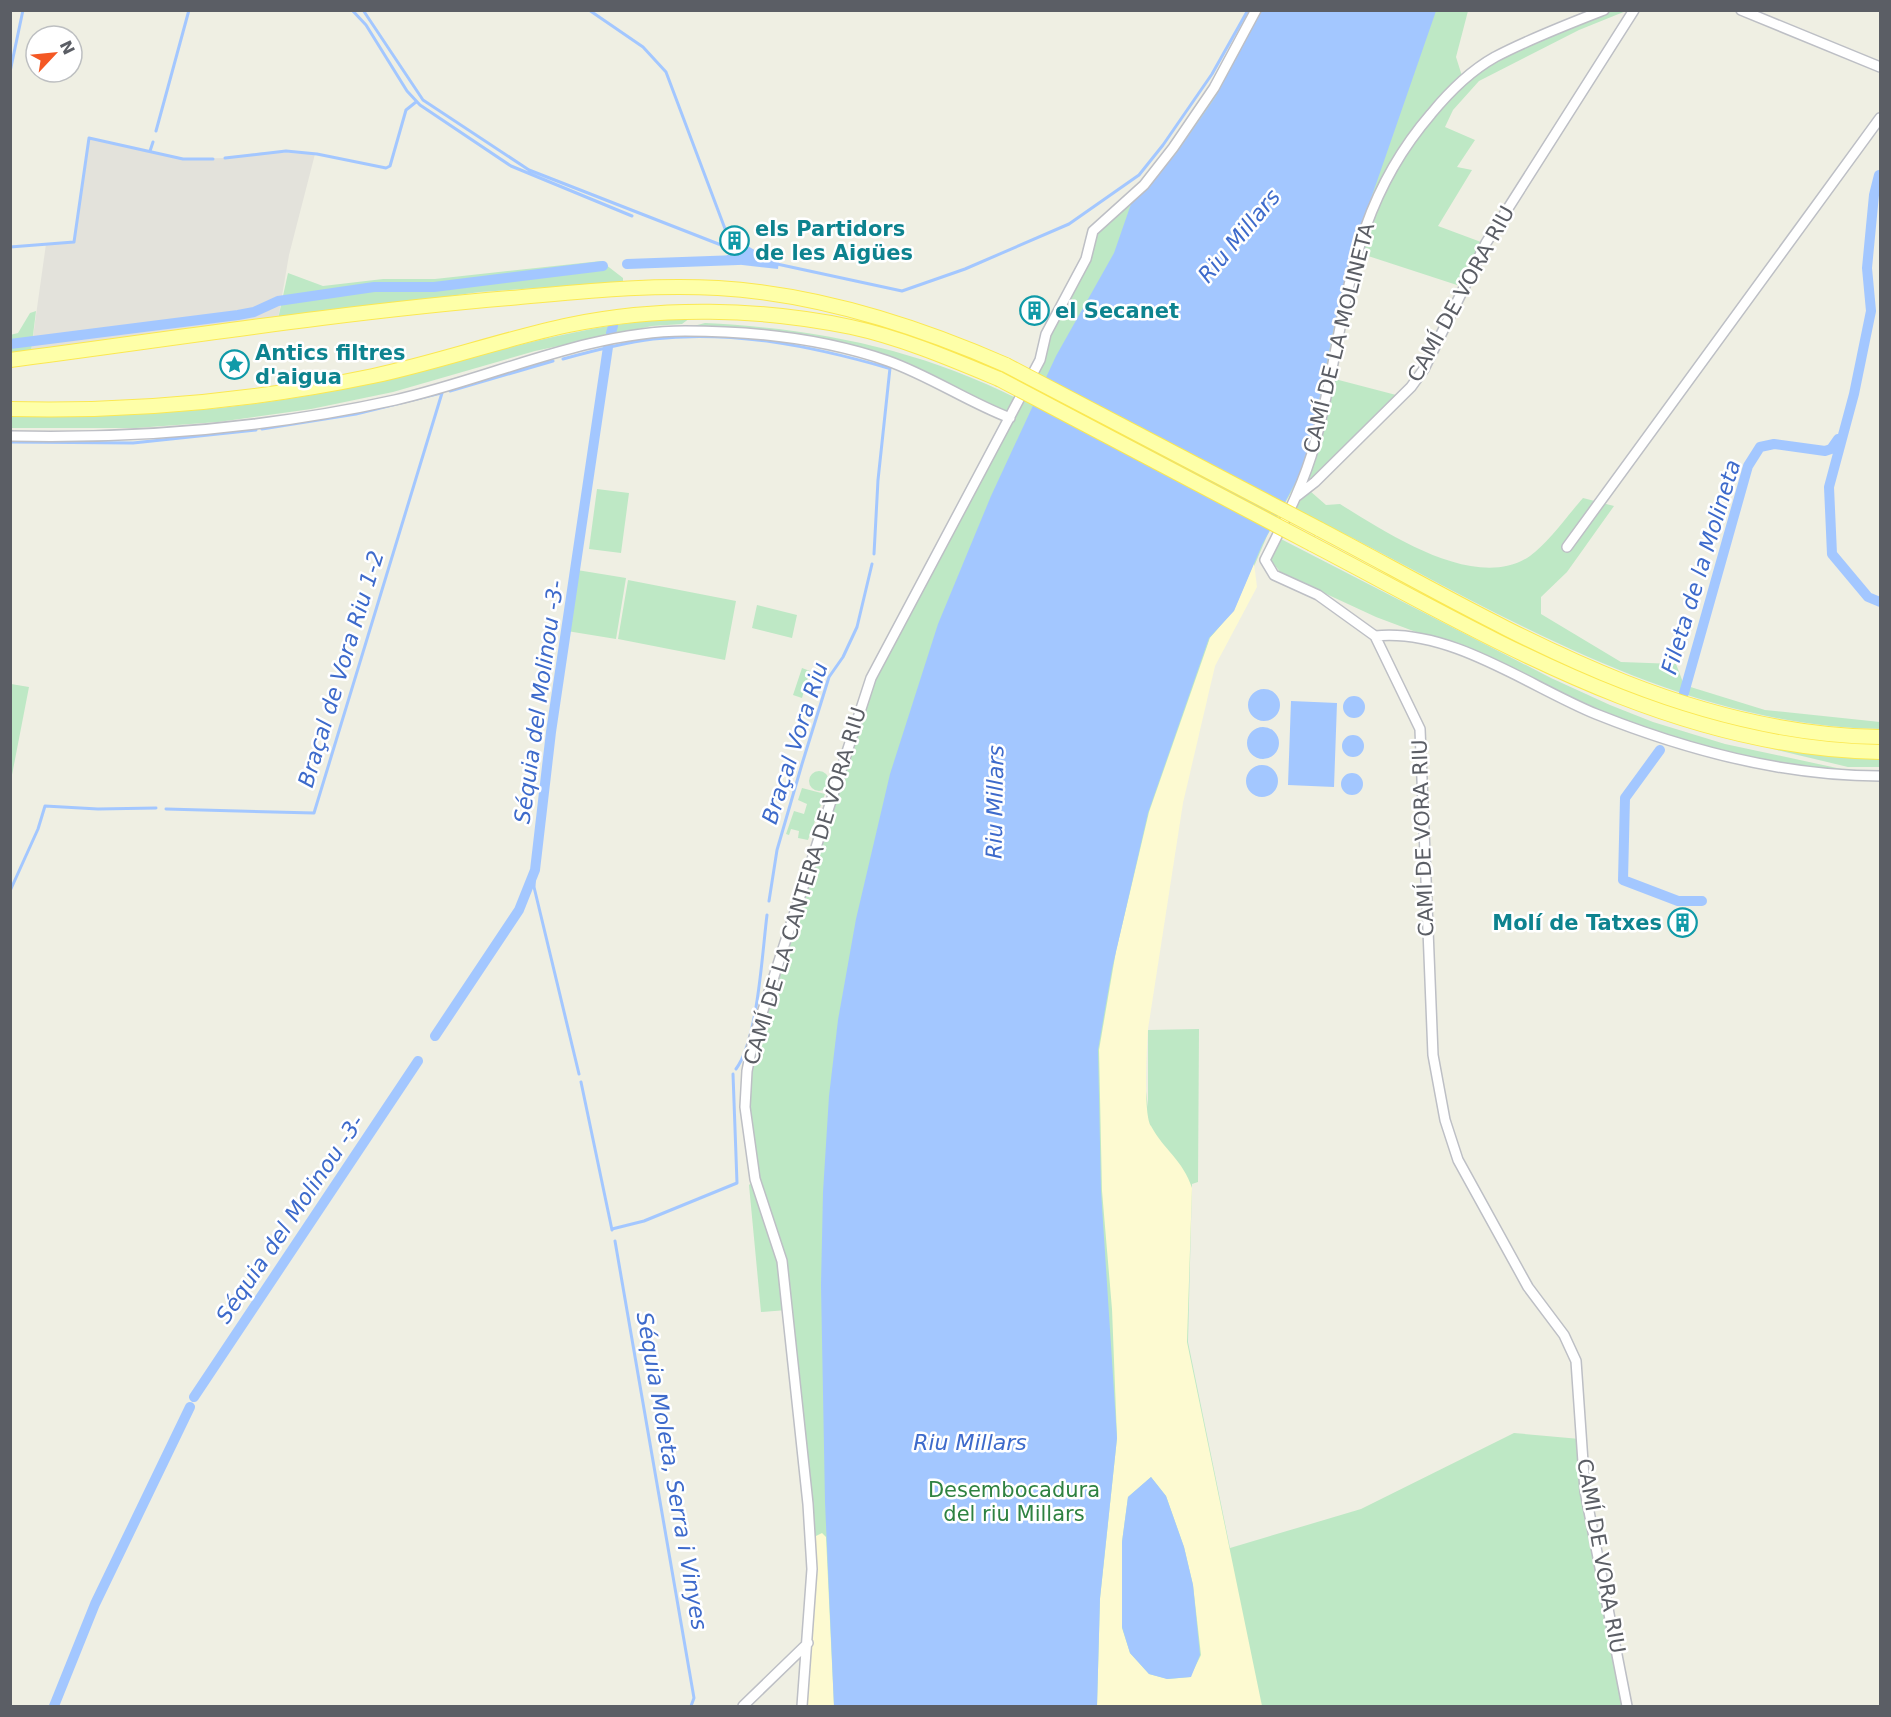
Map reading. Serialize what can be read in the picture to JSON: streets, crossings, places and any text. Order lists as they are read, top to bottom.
{
  "streets": {
    "street": ["CAMÍ DE VORA RIU", "CAMÍ DE LA MOLINETA", "CAMÍ DE LA CANTERA DE VORA RIU"]
  },
  "crossings": [
    ["CAMÍ DE VORA RIU", "CAMÍ DE LA MOLINETA"]
  ],
  "water": [
    "Riu Millars",
    "Fileta de la Molineta",
    "Braçal de Vora Riu 1-2",
    "Séquia del Molinou -3-",
    "Braçal Vora Riu",
    "Séquia Moleta, Serra i Vinyes"
  ],
  "parks": ["Desembocadura del riu Millars"],
  "places": {
    "building": ["els Partidors de les Aigües", "el Secanet", "Molí de Tatxes"],
    "place": ["Antics filtres d'aigua"]
  },
  "north": "top right"
}
